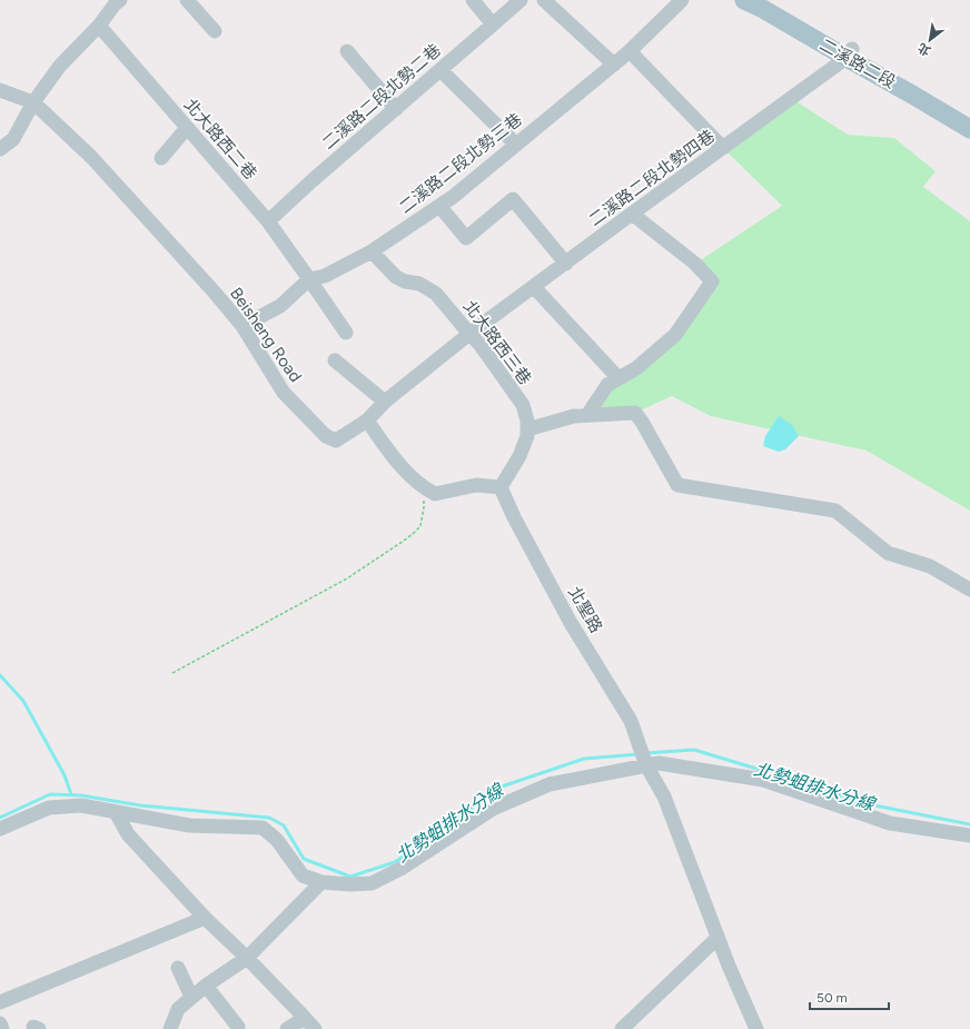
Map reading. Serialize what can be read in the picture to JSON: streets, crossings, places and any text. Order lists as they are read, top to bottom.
{
  "streets": {
    "main road": ["二溪路二段"],
    "street": [
      "二溪路二段北勢二巷",
      "北大路西二巷",
      "二溪路二段北勢三巷",
      "二溪路二段北勢四巷",
      "Beisheng Road",
      "北大路西三巷",
      "北聖路"
    ]
  },
  "crossings": [
    ["二溪路二段", "二溪路二段北勢四巷"],
    ["二溪路二段北勢二巷", "北大路西二巷"],
    ["北大路西二巷", "二溪路二段北勢三巷"],
    ["二溪路二段北勢三巷", "Beisheng Road"],
    ["二溪路二段北勢三巷", "北大路西三巷"],
    ["二溪路二段北勢四巷", "Beisheng Road"],
    ["二溪路二段北勢四巷", "北大路西三巷"],
    ["二溪路二段北勢四巷", "北聖路"],
    ["Beisheng Road", "北大路西三巷"],
    ["Beisheng Road", "北聖路"],
    ["北大路西三巷", "北聖路"]
  ],
  "water": ["北勢蛆排水分線"],
  "scale_bar": "50 m",
  "north": "bottom left"
}
